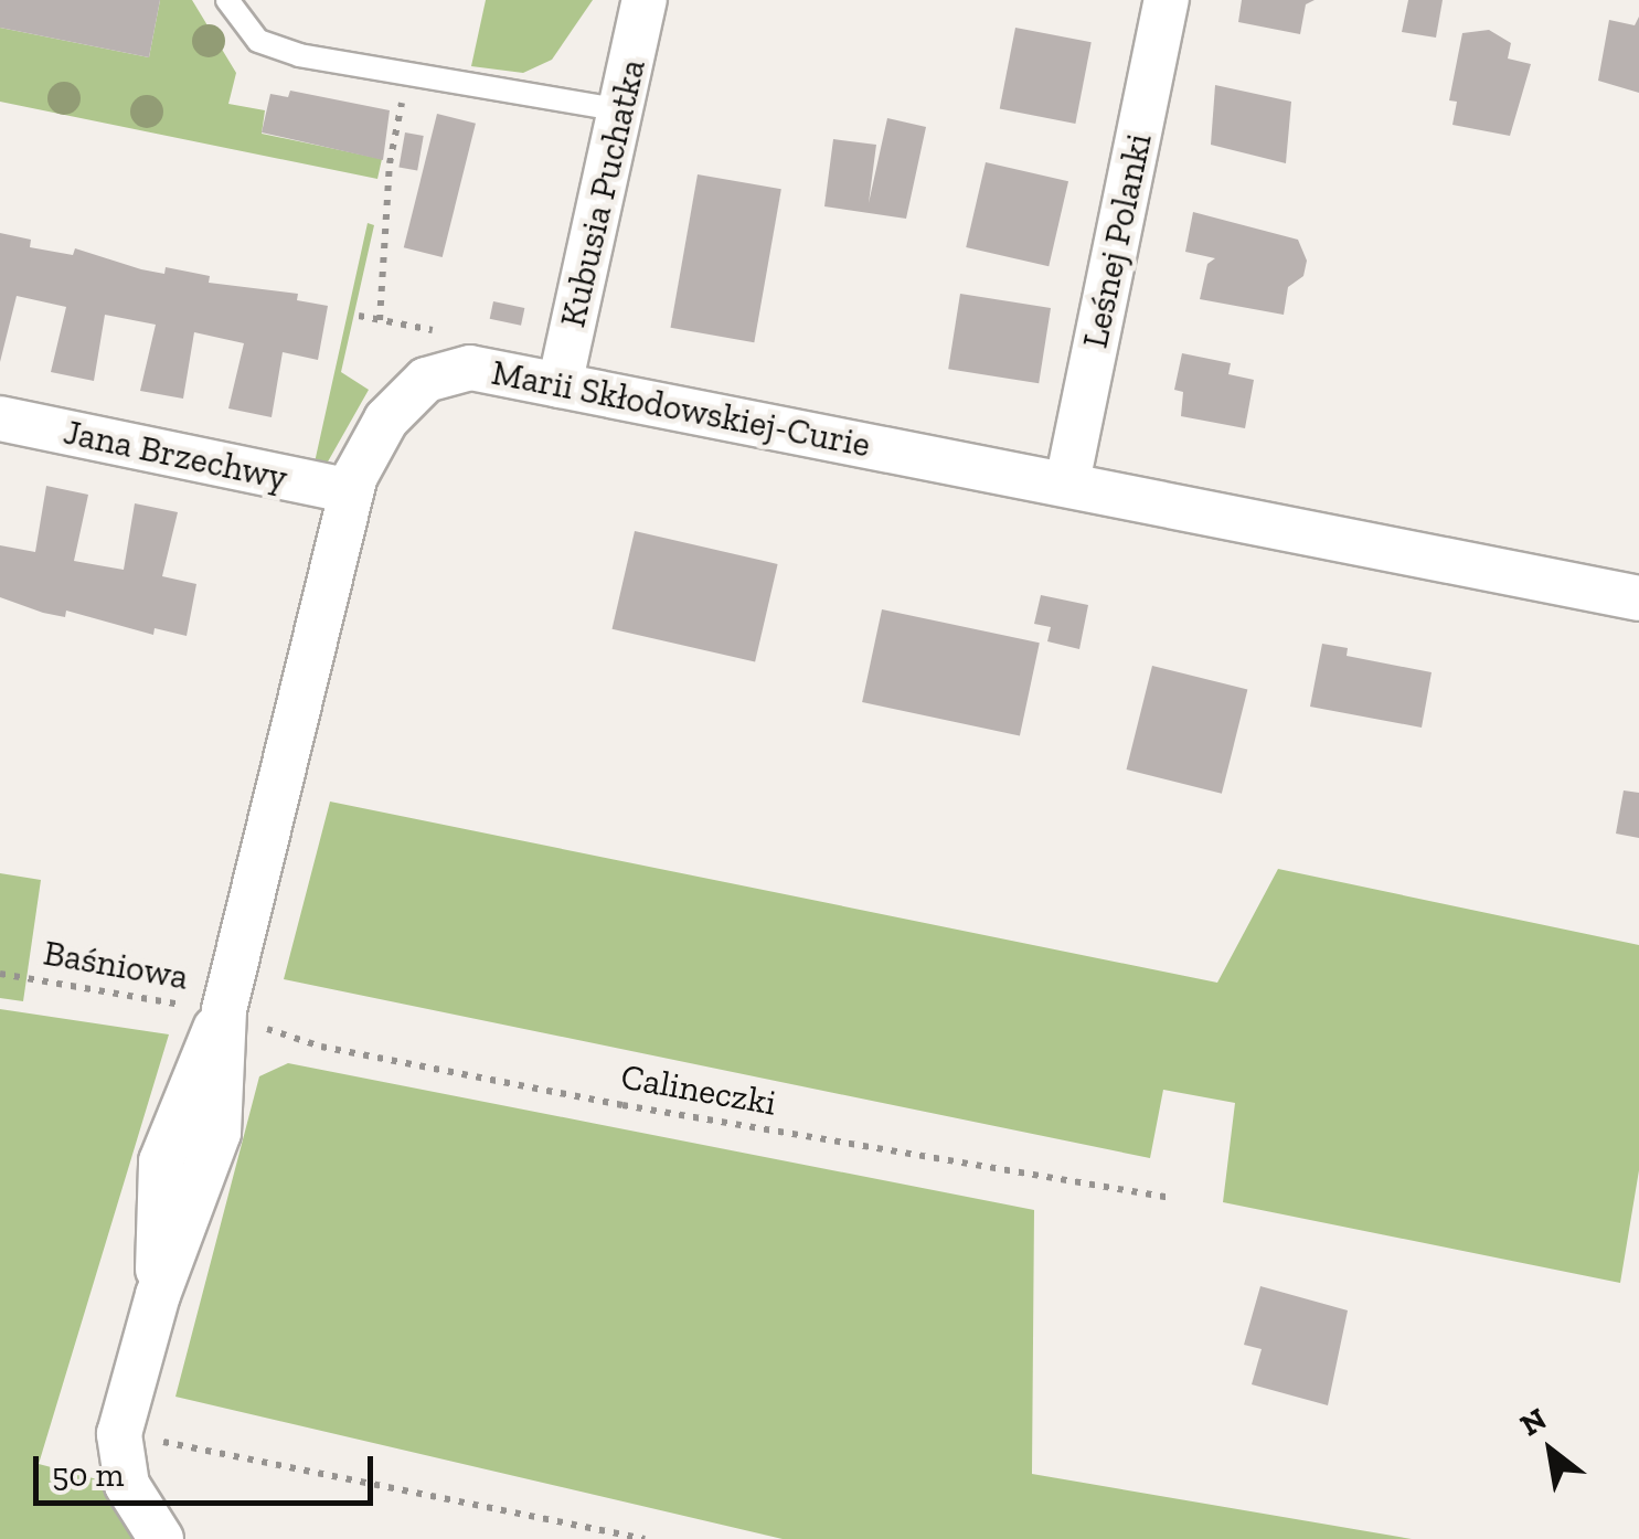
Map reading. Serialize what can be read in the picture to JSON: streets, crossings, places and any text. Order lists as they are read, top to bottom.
{
  "streets": {
    "street": [
      "Kubusia Puchatka",
      "Leśnej Polanki",
      "Marii Skłodowskiej-Curie",
      "Jana Brzechwy"
    ],
    "path": ["Baśniowa", "Calineczki"]
  },
  "crossings": [
    ["Kubusia Puchatka", "Marii Skłodowskiej-Curie"],
    ["Leśnej Polanki", "Marii Skłodowskiej-Curie"],
    ["Marii Skłodowskiej-Curie", "Jana Brzechwy"],
    ["Marii Skłodowskiej-Curie", "Baśniowa"],
    ["Marii Skłodowskiej-Curie", "Calineczki"],
    ["Baśniowa", "Calineczki"]
  ],
  "scale_bar": "50 m",
  "north": "top left"
}
